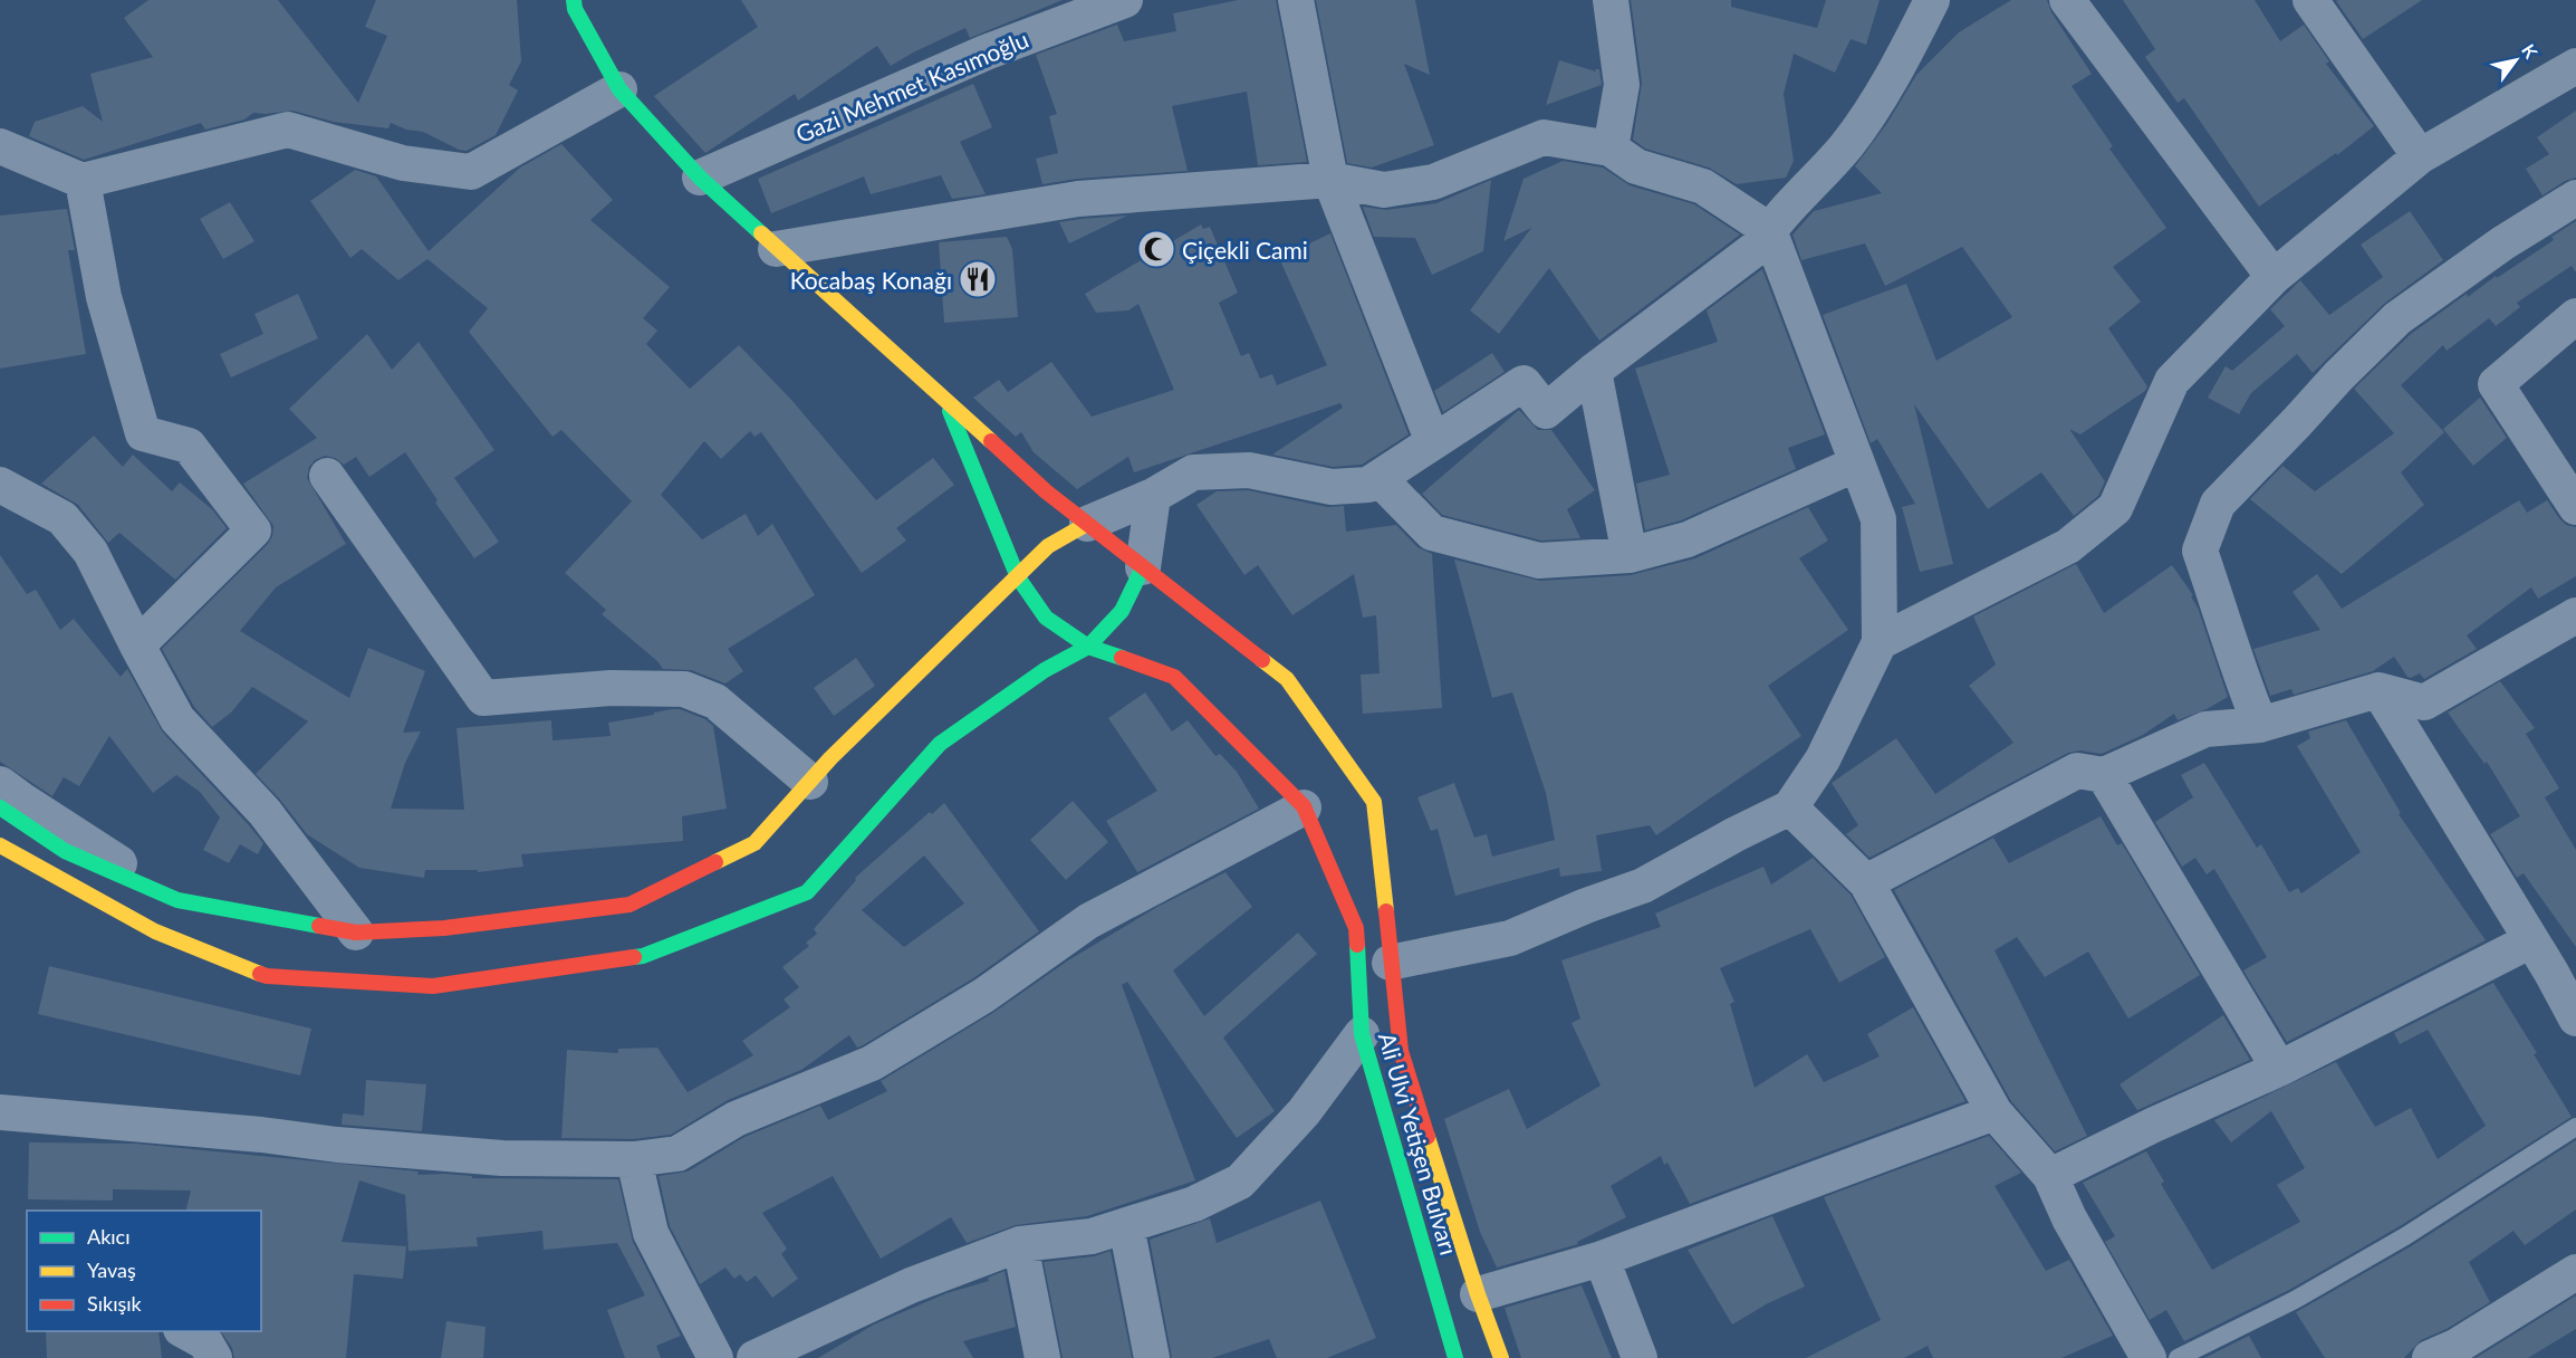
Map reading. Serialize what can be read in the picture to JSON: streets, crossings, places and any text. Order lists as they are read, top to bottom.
{
  "streets": {
    "main road": ["Ali Ulvi Yetişen Bulvarı"],
    "street": ["Gazi Mehmet Kasımoğlu"]
  },
  "places": {
    "mosque": ["Çiçekli Cami"],
    "restaurant": ["Kocabaş Konağı"]
  },
  "legend": ["Akıcı", "Yavaş", "Sıkışık"],
  "north": "top right"
}
